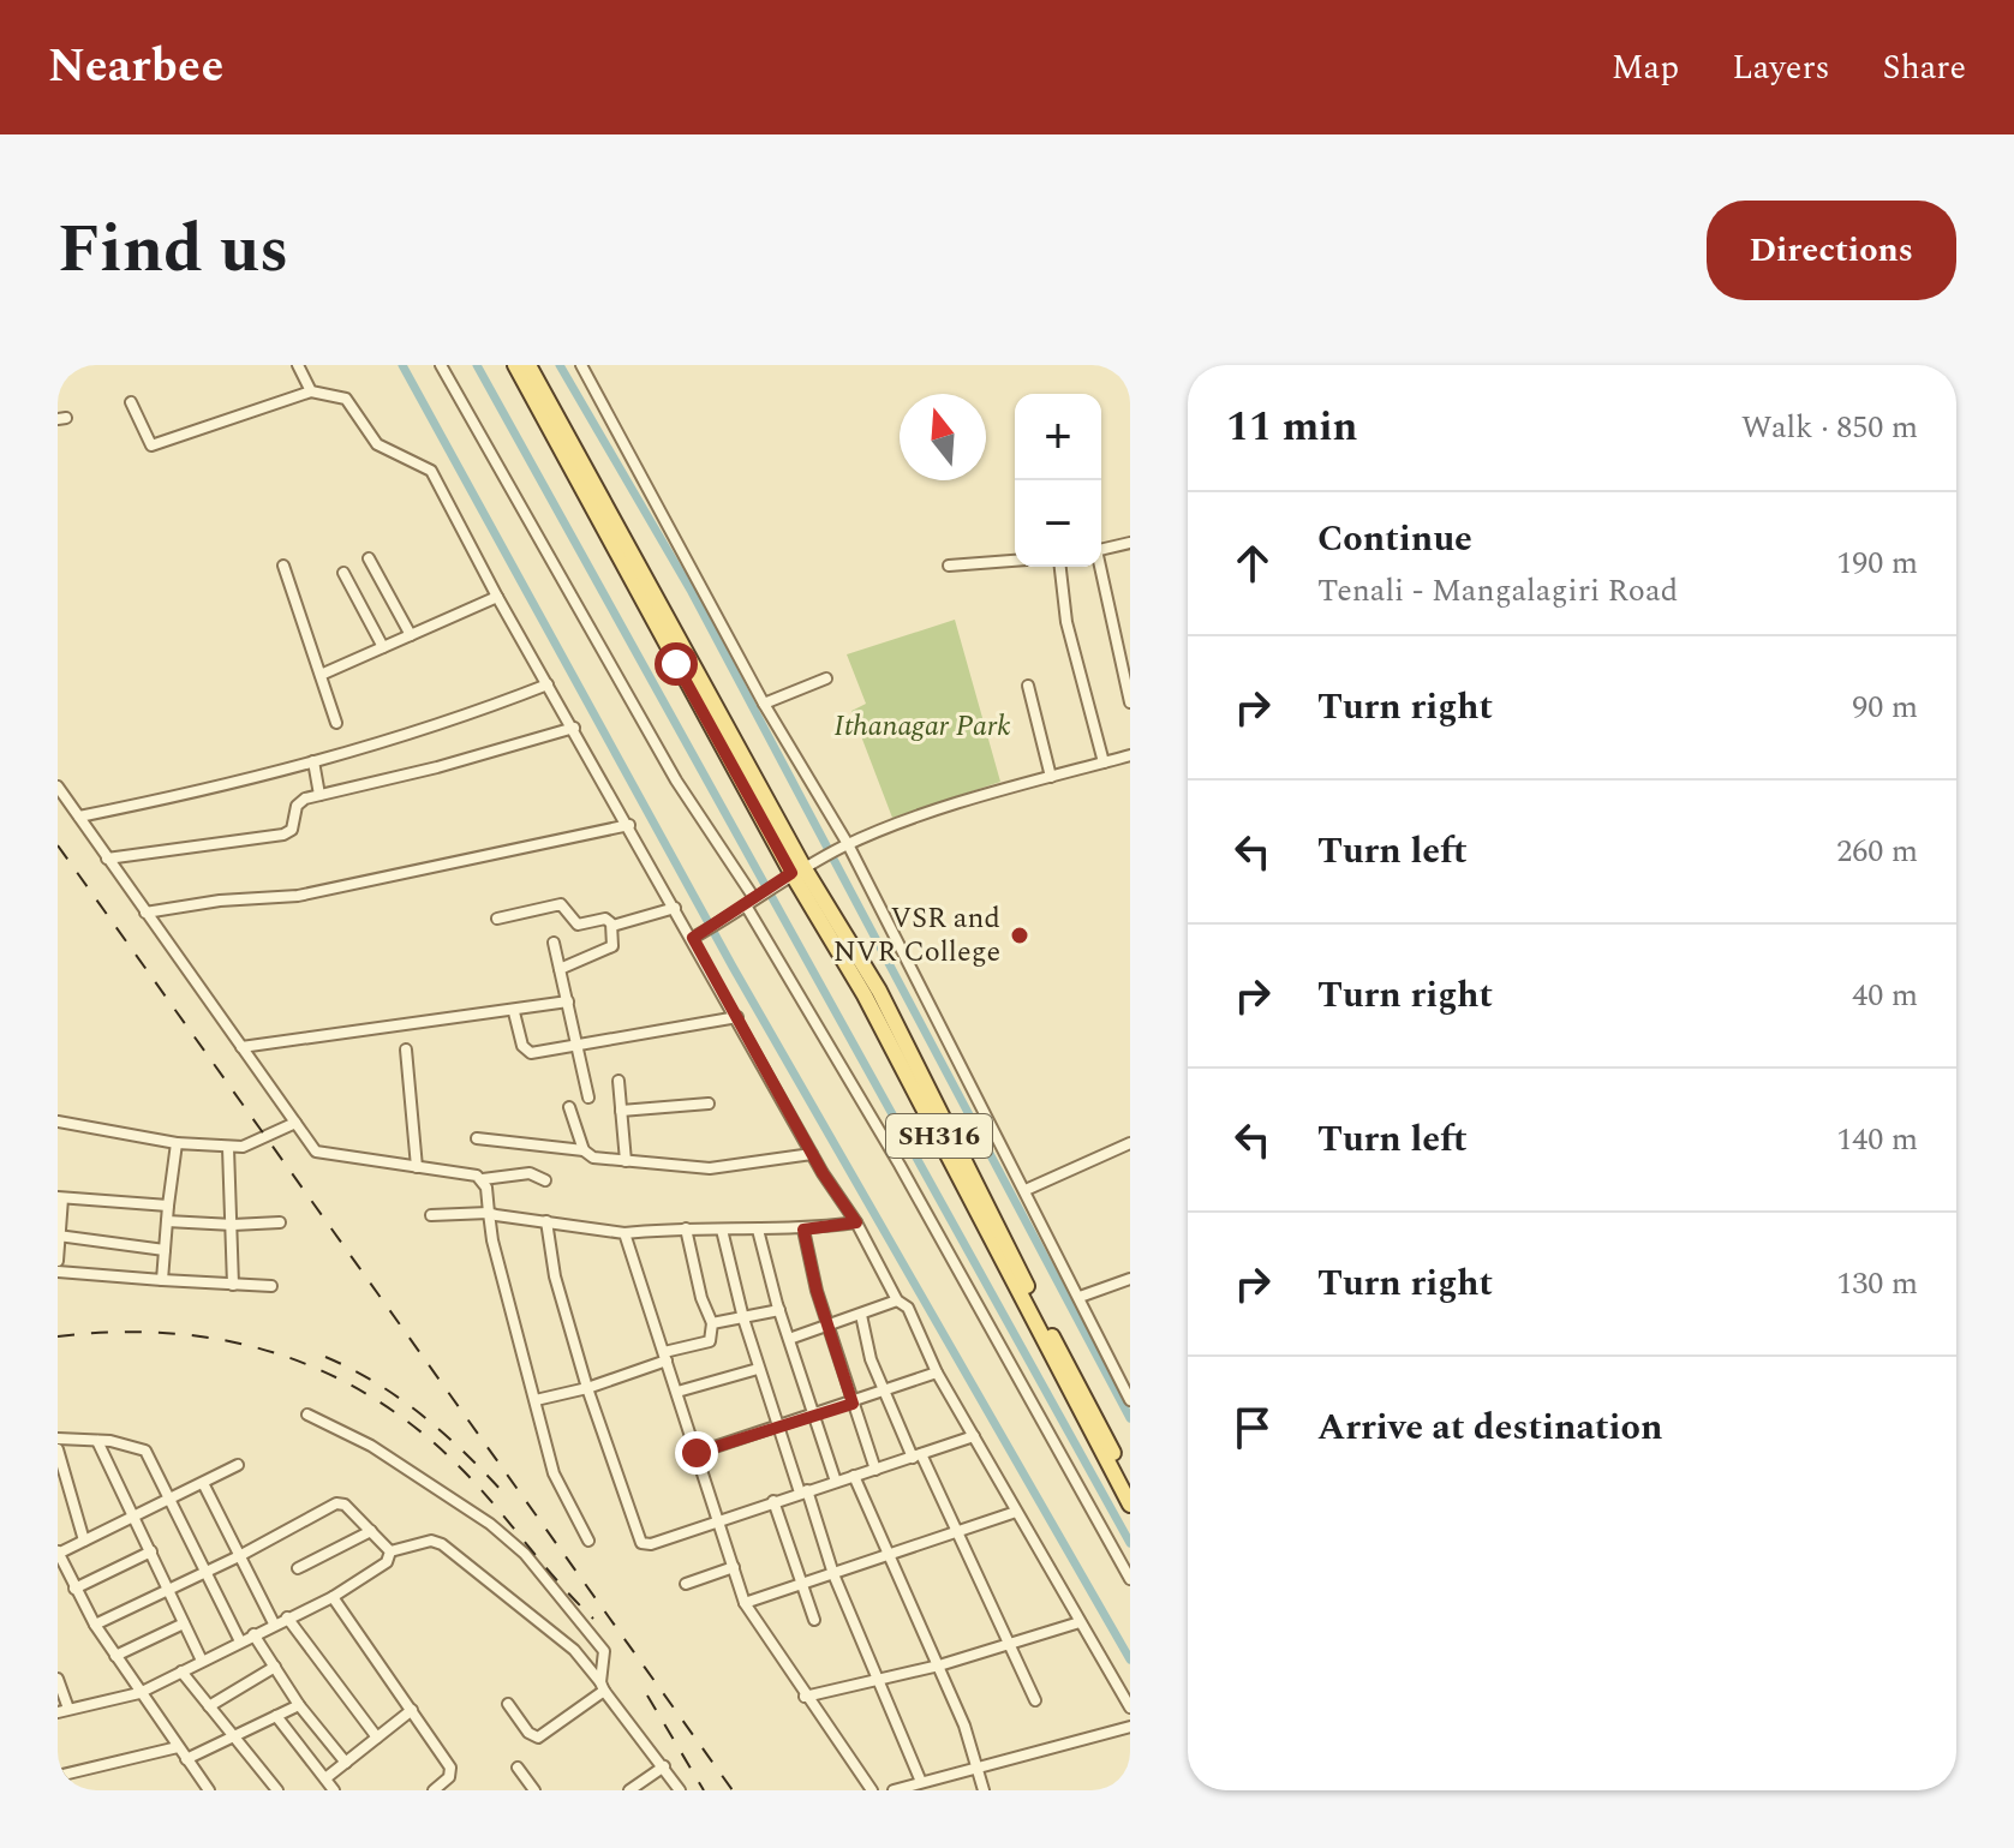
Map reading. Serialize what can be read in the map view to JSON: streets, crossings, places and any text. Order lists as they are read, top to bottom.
{
  "streets": {
    "main road": ["SH316"]
  },
  "parks": ["Ithanagar Park"],
  "places": ["VSR and NVR College"],
  "north": "top",
  "page": {
    "header": "Nearbee",
    "nav": ["Map", "Layers", "Share"],
    "title": "Find us",
    "buttons": "Directions",
    "heading": ["11 min", "Walk · 850 m"],
    "map_buttons": ["+", "−"],
    "list": [
      ["Continue", "Tenali - Mangalagiri Road", "190 m"],
      ["Turn right", "90 m"],
      ["Turn left", "260 m"],
      ["Turn right", "40 m"],
      ["Turn left", "140 m"],
      ["Turn right", "130 m"],
      "Arrive at destination"
    ]
  }
}
